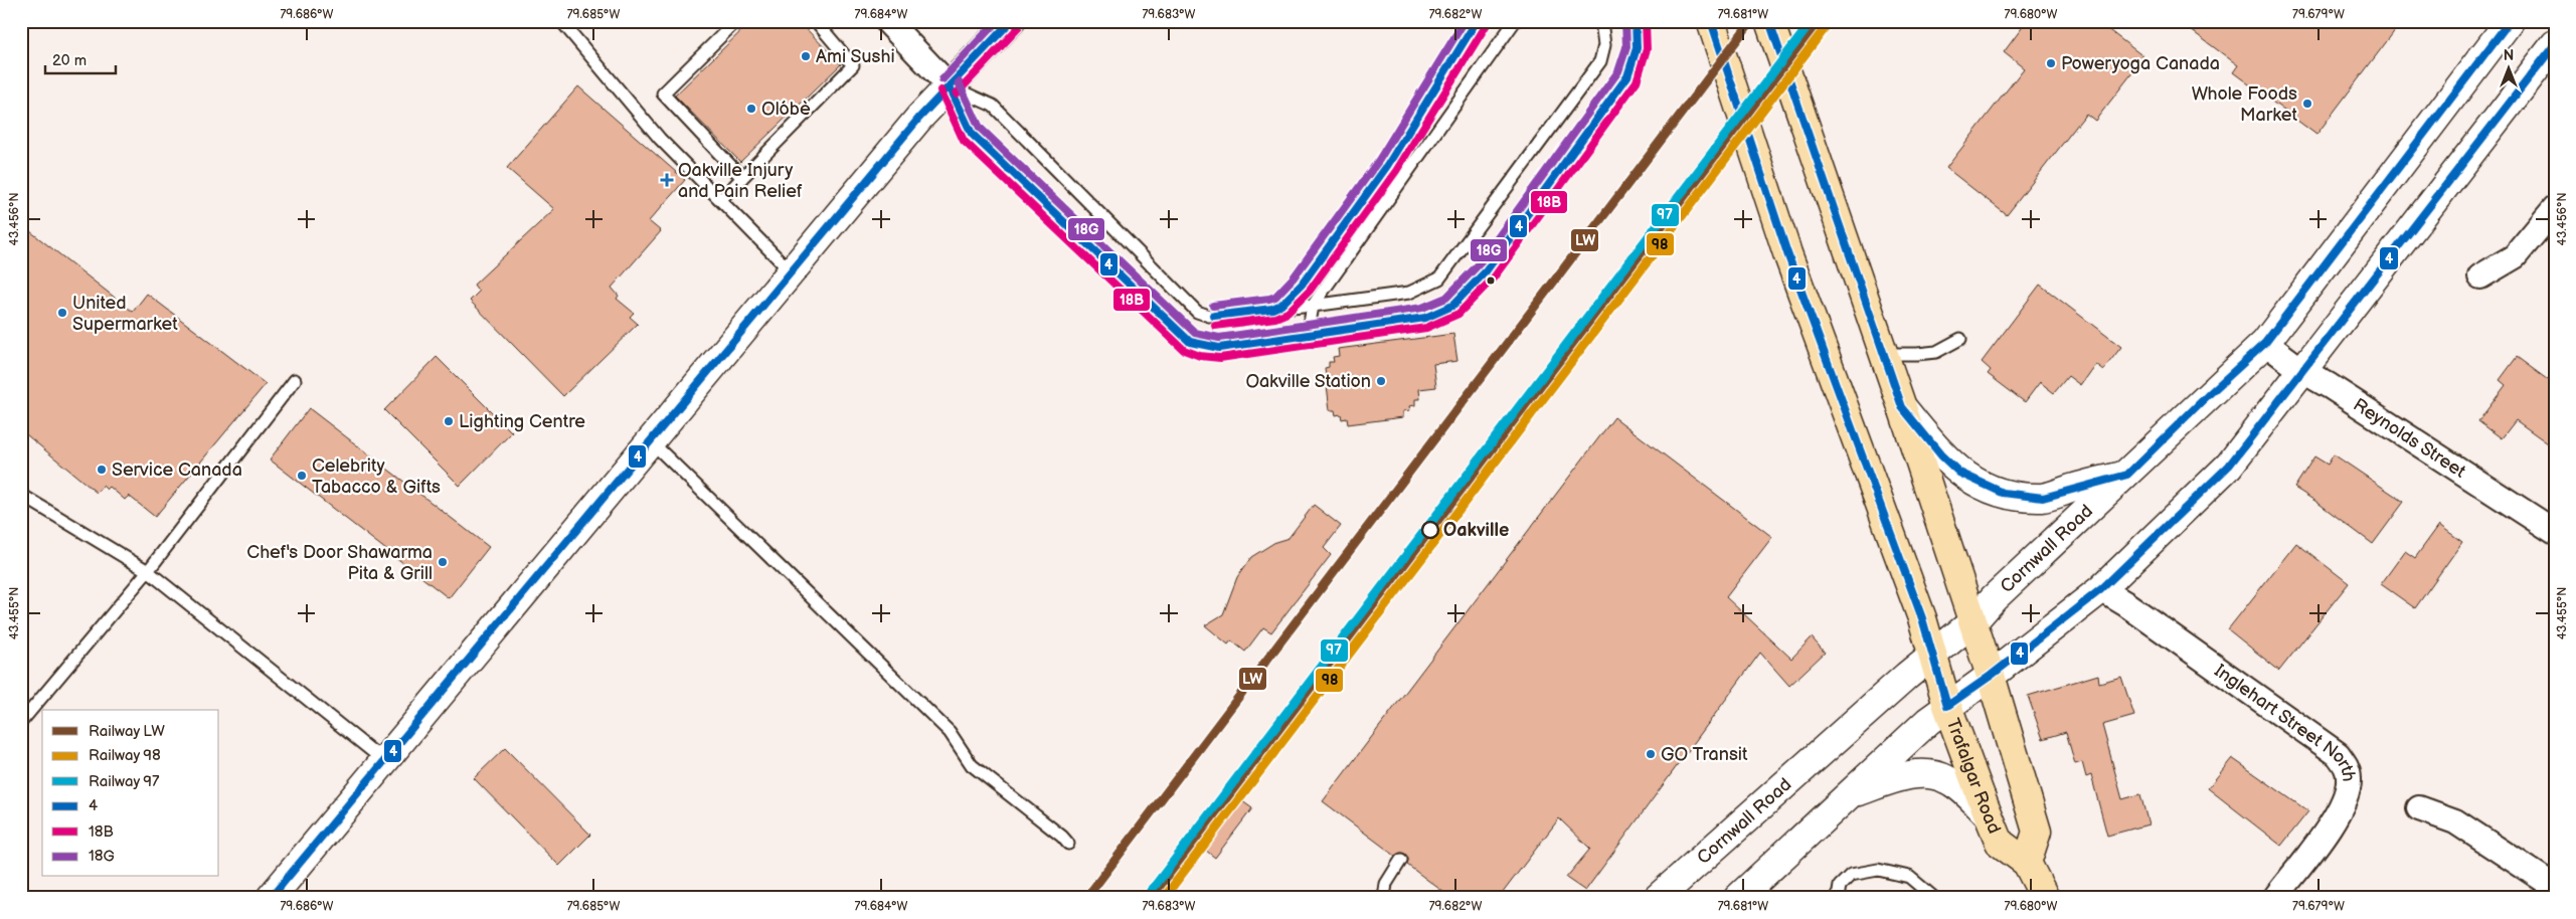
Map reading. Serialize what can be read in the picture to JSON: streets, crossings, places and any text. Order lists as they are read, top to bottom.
{
  "streets": {
    "main road": ["Cornwall Road", "Trafalgar Road"],
    "street": ["Reynolds Street", "Inglehart Street North"]
  },
  "crossings": [
    ["Reynolds Street", "Cornwall Road"],
    ["Cornwall Road", "Trafalgar Road"]
  ],
  "places": {
    "other": [
      "Ami Sushi",
      "Poweryoga Canada",
      "Whole Foods Market",
      "Olóbè",
      "United Supermarket",
      "Oakville Station",
      "Lighting Centre",
      "Service Canada",
      "Celebrity Tabacco & Gifts",
      "Oakville",
      "Chef's Door Shawarma Pita & Grill",
      "GO Transit"
    ],
    "health": ["Oakville Injury and Pain Relief"]
  },
  "lines": [
    "rail line LW",
    "transit line 4",
    "transit line 18B",
    "transit line 18G",
    "rail line 98",
    "rail line 97"
  ],
  "legend": [
    "Railway LW",
    "Railway 98",
    "Railway 97",
    "4",
    "18B",
    "18G"
  ],
  "scale_bar": "20 m",
  "north": "top",
  "coordinates": [
    "79.686°W",
    "79.685°W",
    "79.684°W",
    "79.683°W",
    "79.682°W",
    "79.681°W",
    "79.680°W",
    "79.679°W",
    "43.456°N",
    "43.455°N"
  ]
}
